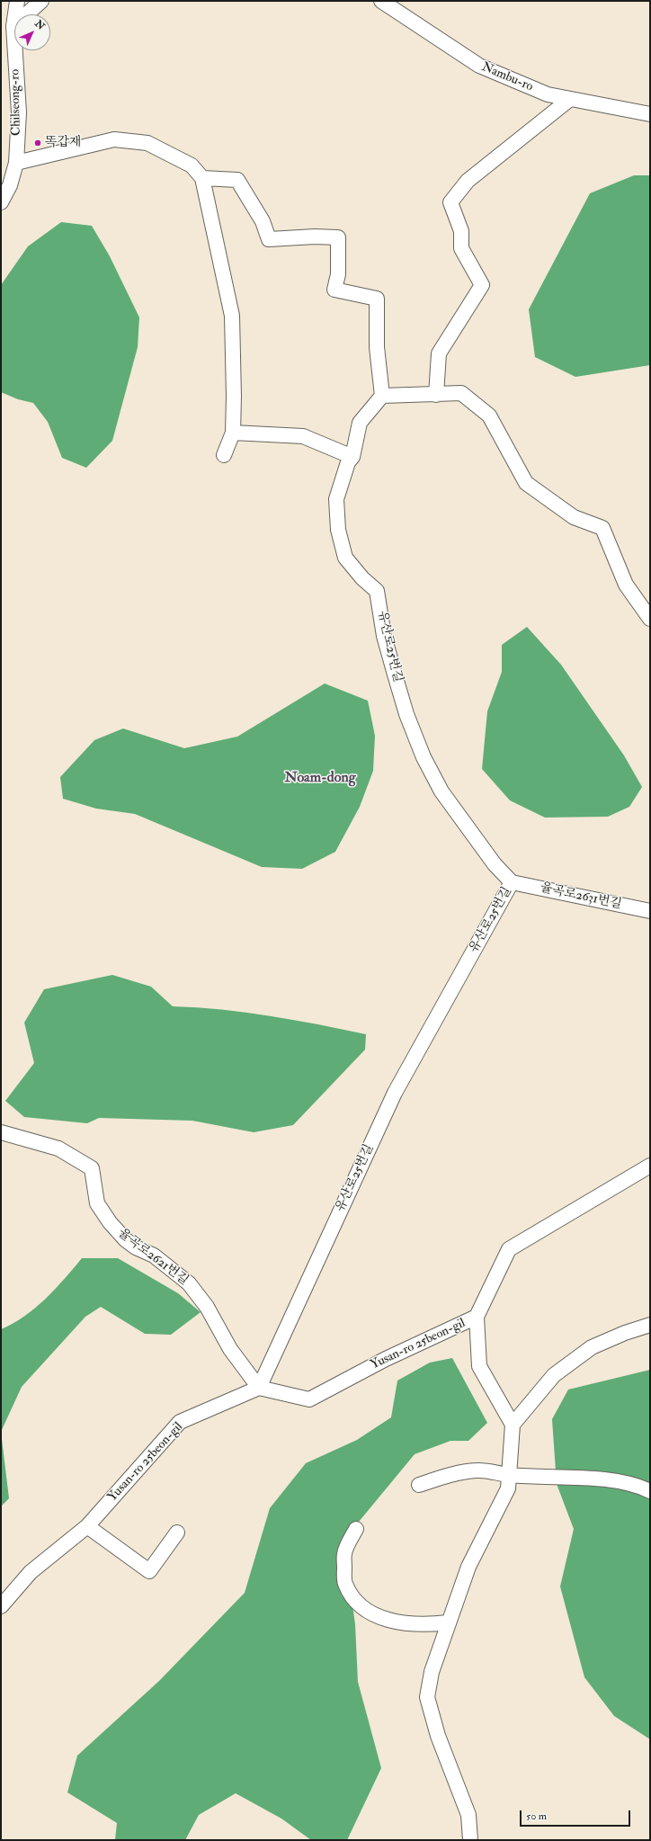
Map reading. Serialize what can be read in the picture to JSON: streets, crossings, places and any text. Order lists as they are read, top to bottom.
{
  "streets": {
    "street": [
      "Nambu-ro",
      "Chilseong-ro",
      "유산로25번길",
      "율곡로2631번길",
      "율곡로2621번길",
      "Yusan-ro 25beon-gil"
    ]
  },
  "crossings": [
    ["유산로25번길", "율곡로2631번길"],
    ["유산로25번길", "율곡로2621번길"],
    ["유산로25번길", "Yusan-ro 25beon-gil"],
    ["율곡로2621번길", "Yusan-ro 25beon-gil"]
  ],
  "districts": ["Noam-dong"],
  "places": ["똑갑재"],
  "scale_bar": "50 m",
  "north": "top right"
}
